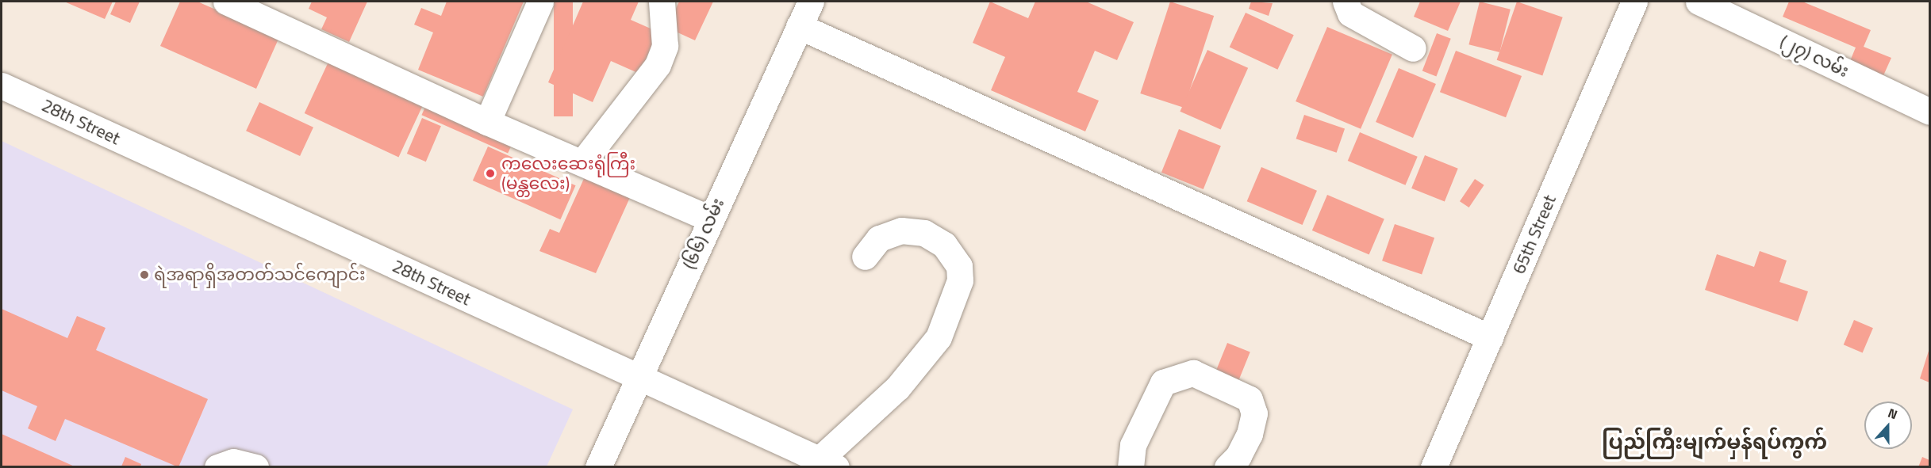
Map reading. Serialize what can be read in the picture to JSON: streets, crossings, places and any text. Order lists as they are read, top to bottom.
{
  "streets": {
    "street": [
      "(၂၇) လမ်း",
      "28th Street",
      "(၆၆) လမ်း",
      "65th Street"
    ]
  },
  "crossings": [
    ["28th Street", "(၆၆) လမ်း"]
  ],
  "districts": ["ပြည်ကြီးမျက်မှန်ရပ်ကွက်"],
  "places": ["ကလေးဆေးရုံကြီး (မန္တလေး)", "ရဲအရာရှိအတတ်သင်ကျောင်း"],
  "north": "top"
}
